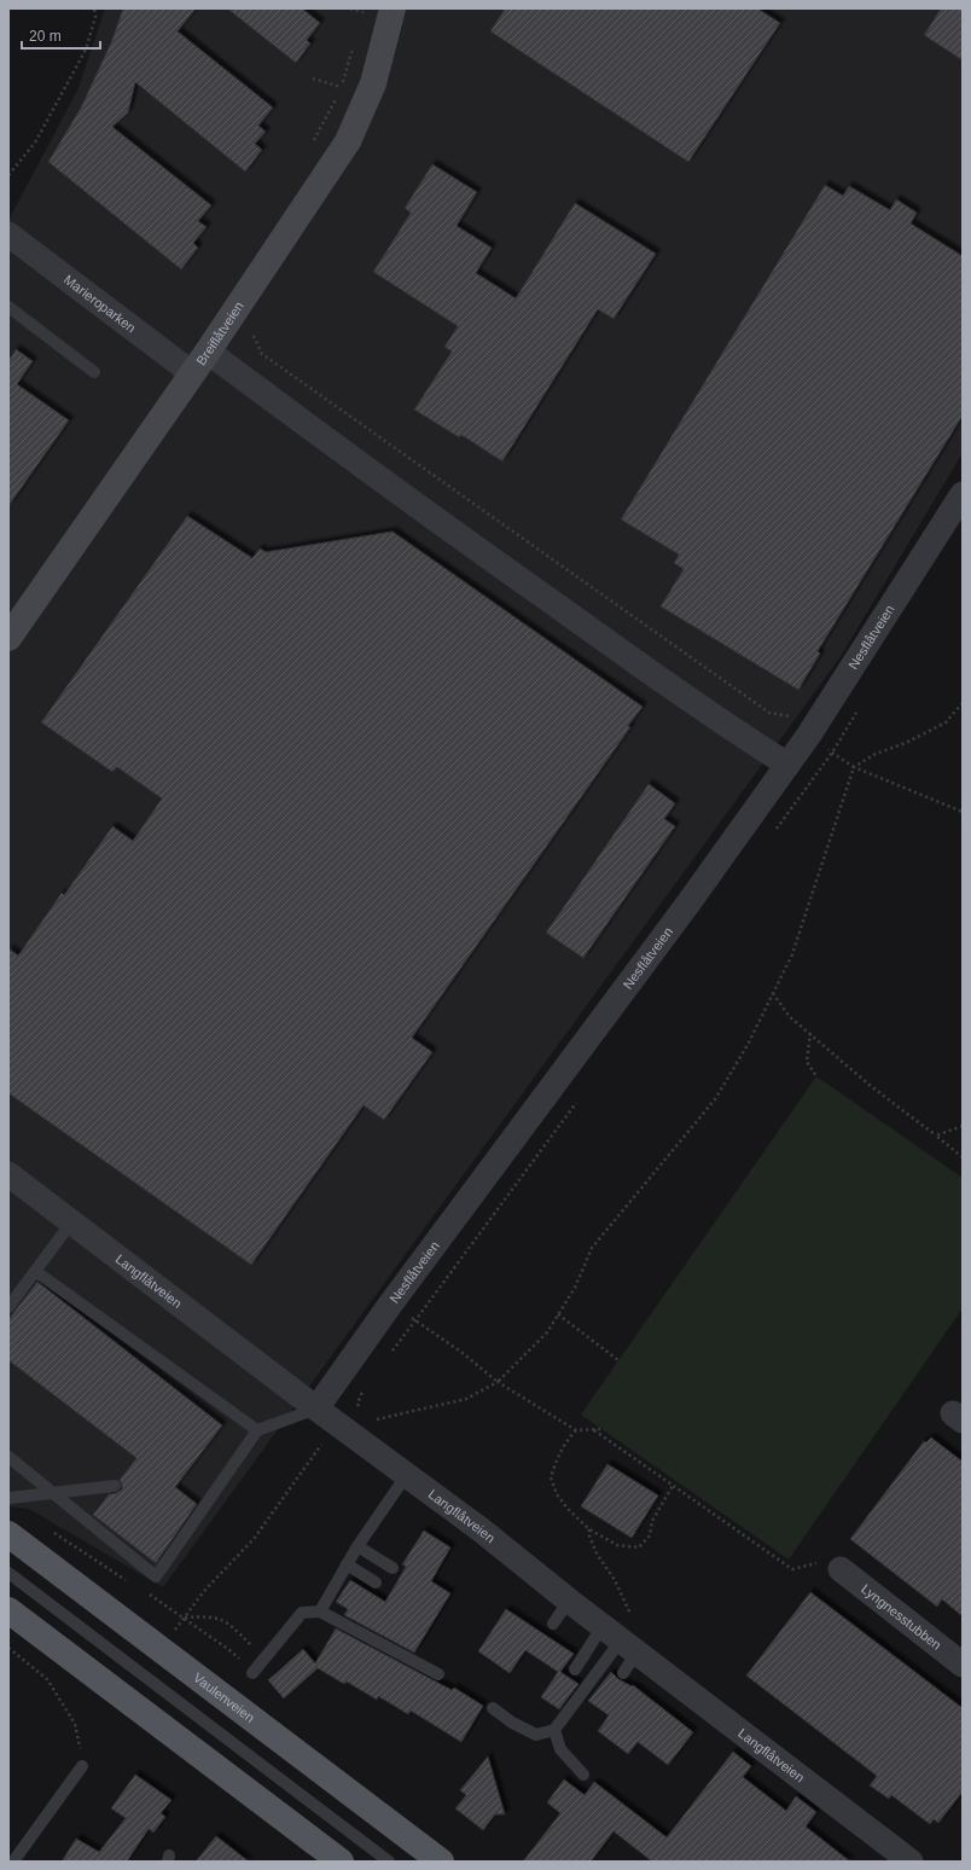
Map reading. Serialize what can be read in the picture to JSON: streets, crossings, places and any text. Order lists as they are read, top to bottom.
{
  "streets": {
    "main road": ["Vaulenveien"],
    "street": [
      "Marieroparken",
      "Breiflåtveien",
      "Nesflåtveien",
      "Langflåtveien",
      "Lyngnesstubben"
    ]
  },
  "crossings": [
    ["Marieroparken", "Breiflåtveien"],
    ["Nesflåtveien", "Langflåtveien"]
  ],
  "scale_bar": "20 m"
}
